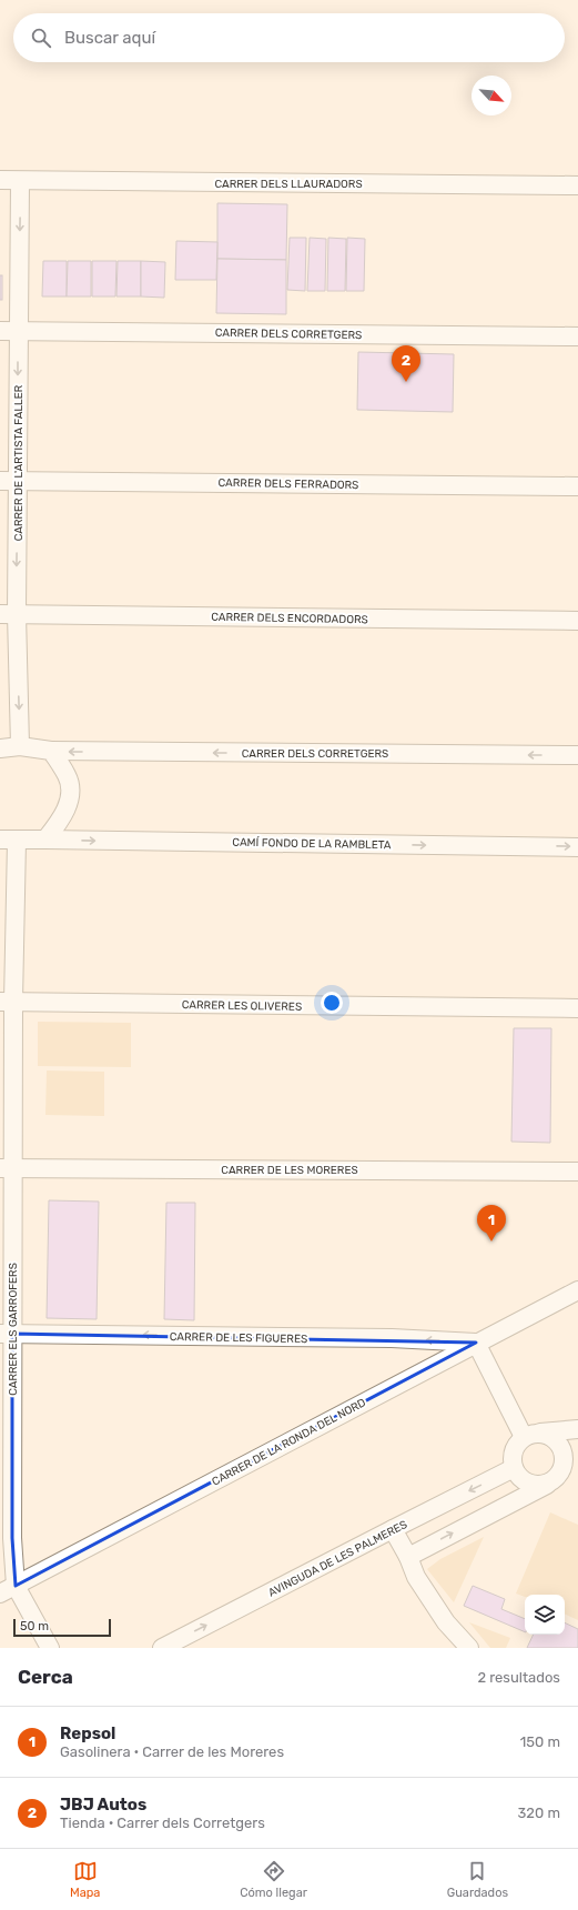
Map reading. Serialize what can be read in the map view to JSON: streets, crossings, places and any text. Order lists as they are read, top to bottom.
{
  "streets": {
    "street": [
      "CARRER DELS LLAURADORS",
      "CARRER DELS CORRETGERS",
      "CARRER DE L'ARTISTA FALLER",
      "CARRER DELS FERRADORS",
      "CARRER DELS ENCORDADORS",
      "CAMÍ FONDO DE LA RAMBLETA",
      "CARRER LES OLIVERES",
      "CARRER DE LES MORERES",
      "CARRER ELS GARROFERS",
      "CARRER DE LES FIGUERES",
      "CARRER DE LA RONDA DEL NORD",
      "AVINGUDA DE LES PALMERES"
    ]
  },
  "crossings": [
    ["CARRER DELS LLAURADORS", "CARRER DE L'ARTISTA FALLER"],
    ["CARRER DELS CORRETGERS", "CARRER DE L'ARTISTA FALLER"],
    ["CARRER DE L'ARTISTA FALLER", "CARRER DELS FERRADORS"],
    ["CARRER DE L'ARTISTA FALLER", "CARRER DELS ENCORDADORS"],
    ["CAMÍ FONDO DE LA RAMBLETA", "CARRER ELS GARROFERS"],
    ["CARRER LES OLIVERES", "CARRER ELS GARROFERS"],
    ["CARRER DE LES MORERES", "CARRER ELS GARROFERS"],
    ["CARRER ELS GARROFERS", "CARRER DE LES FIGUERES"],
    ["CARRER ELS GARROFERS", "CARRER DE LA RONDA DEL NORD"],
    ["CARRER DE LES FIGUERES", "CARRER DE LA RONDA DEL NORD"]
  ],
  "one_way": [
    "CARRER DELS CORRETGERS",
    "CARRER DE L'ARTISTA FALLER",
    "CAMÍ FONDO DE LA RAMBLETA",
    "CARRER DE LES FIGUERES"
  ],
  "scale_bar": "50 m",
  "north": "bottom right",
  "page": {
    "search": "Buscar aquí",
    "pins": ["2", "1"],
    "scale": "50 m",
    "heading": ["Cerca", "2 resultados"],
    "list": [
      {
        "mark": "1",
        "name": "Repsol",
        "note": "Gasolinera · Carrer de les Moreres",
        "value": "150 m"
      },
      {
        "mark": "2",
        "name": "JBJ Autos",
        "note": "Tienda · Carrer dels Corretgers",
        "value": "320 m"
      }
    ],
    "nav": ["Mapa", "Cómo llegar", "Guardados"]
  }
}
